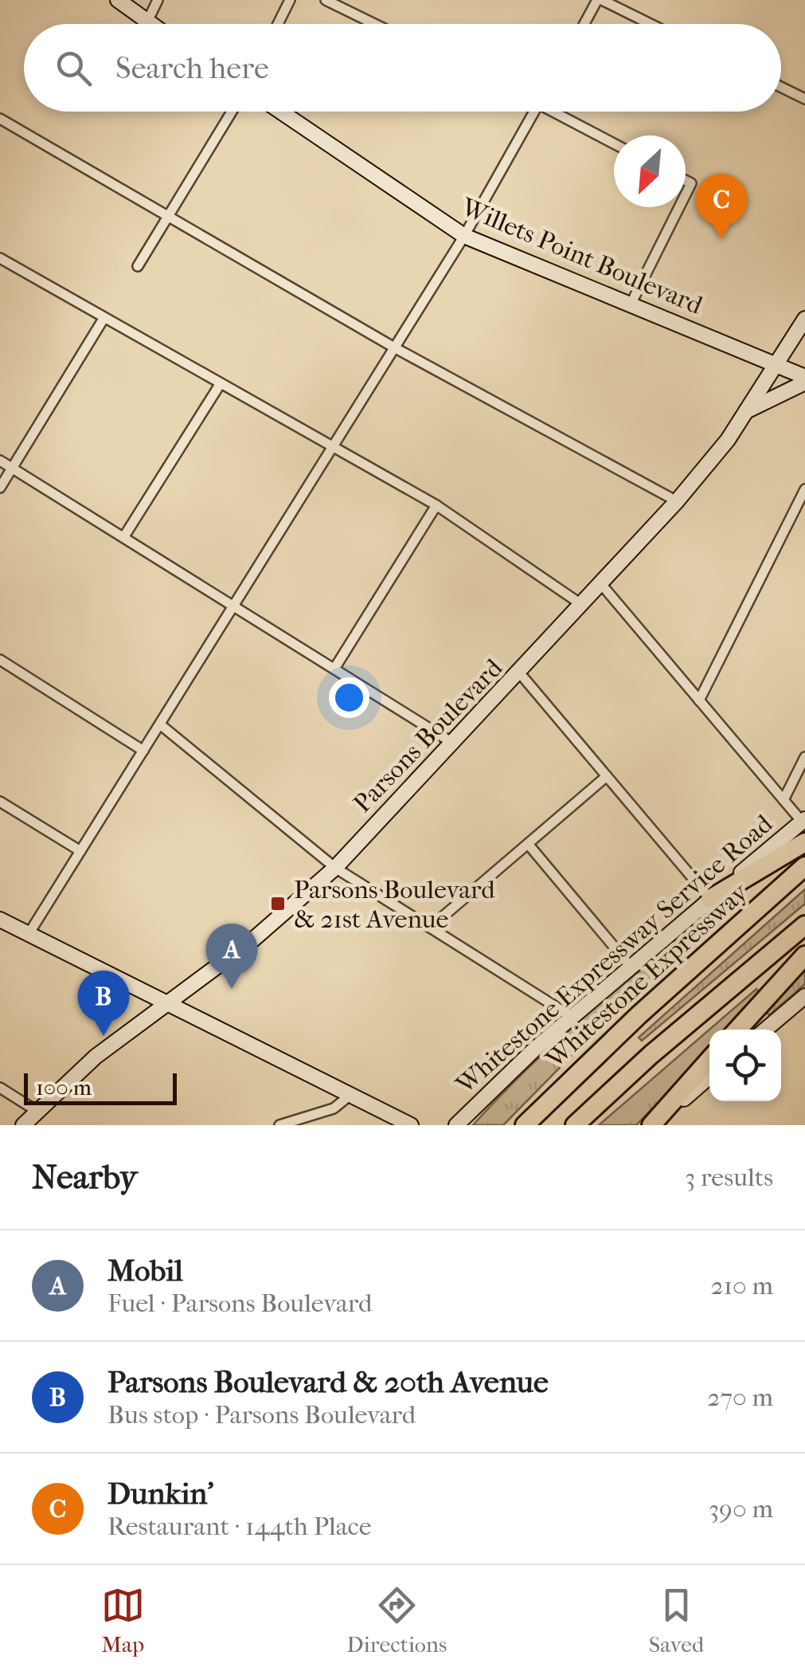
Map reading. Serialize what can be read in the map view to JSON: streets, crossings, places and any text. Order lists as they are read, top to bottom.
{
  "streets": {
    "highway": ["Whitestone Expressway"],
    "street": ["Willets Point Boulevard", "Parsons Boulevard", "Whitestone Expressway Service Road"]
  },
  "crossings": [
    ["Willets Point Boulevard", "Parsons Boulevard"]
  ],
  "places": {
    "transit": ["Parsons Boulevard & 21st Avenue"]
  },
  "scale_bar": "100 m",
  "north": "bottom left",
  "page": {
    "search": "Search here",
    "pins": ["C", "A", "B"],
    "scale": "100 m",
    "heading": ["Nearby", "3 results"],
    "list": [
      {
        "mark": "A",
        "name": "Mobil",
        "note": "Fuel · Parsons Boulevard",
        "value": "210 m"
      },
      {
        "mark": "B",
        "name": "Parsons Boulevard & 20th Avenue",
        "note": "Bus stop · Parsons Boulevard",
        "value": "270 m"
      },
      {
        "mark": "C",
        "name": "Dunkin'",
        "note": "Restaurant · 144th Place",
        "value": "390 m"
      }
    ],
    "nav": ["Map", "Directions", "Saved"]
  }
}
